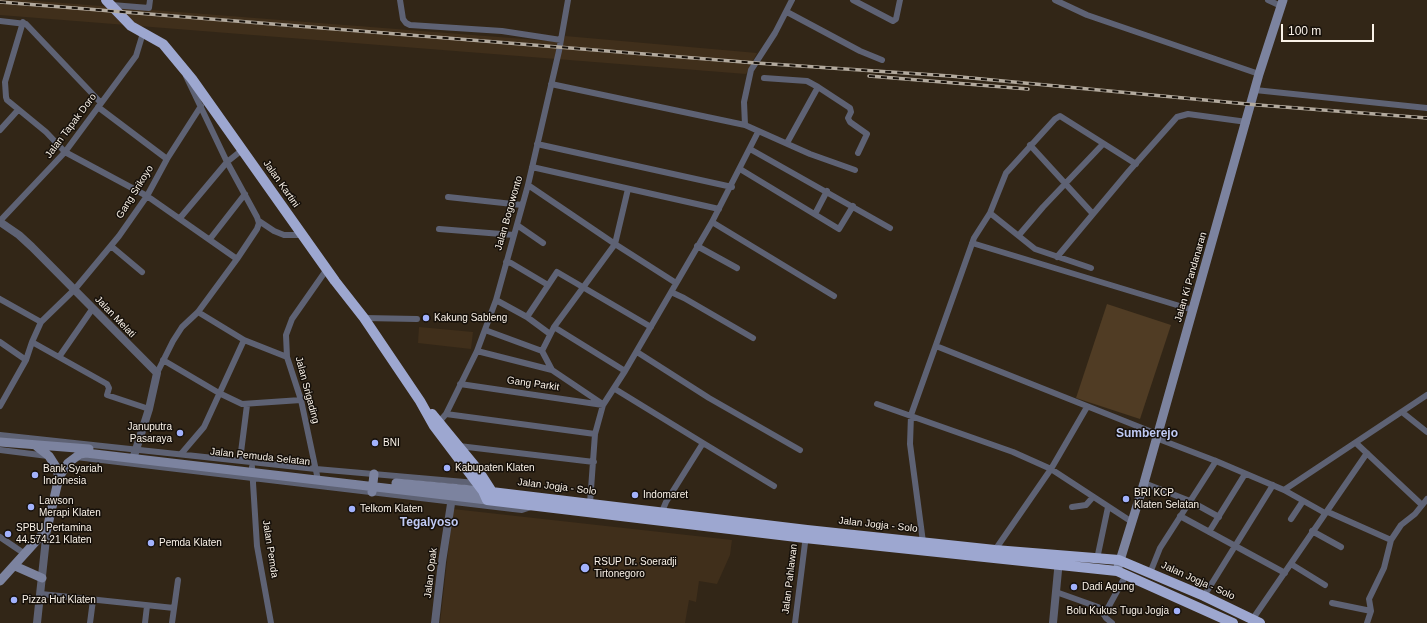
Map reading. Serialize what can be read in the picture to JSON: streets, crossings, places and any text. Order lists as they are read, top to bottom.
{
  "streets": {
    "highway": ["Jalan Kartini", "Jalan Jogja - Solo"],
    "main road": ["Jalan Ki Pandanaran", "Jalan Pemuda Selatan"],
    "street": [
      "Jalan Tapak Doro",
      "Gang Srikoyo",
      "Jalan Bogowonto",
      "Jalan Melati",
      "Gang Parkit",
      "Jalan Srigading",
      "Jalan Pemda",
      "Jalan Opak",
      "Jalan Pahlawan"
    ]
  },
  "crossings": [
    ["Jalan Tapak Doro", "Jalan Kartini"],
    ["Jalan Tapak Doro", "Jalan Melati"],
    ["Jalan Kartini", "Gang Srikoyo"],
    ["Jalan Kartini", "Jalan Bogowonto"],
    ["Jalan Kartini", "Jalan Srigading"],
    ["Jalan Kartini", "Jalan Pemuda Selatan"],
    ["Jalan Kartini", "Jalan Jogja - Solo"],
    ["Gang Srikoyo", "Jalan Melati"],
    ["Jalan Bogowonto", "Gang Parkit"],
    ["Jalan Ki Pandanaran", "Jalan Jogja - Solo"],
    ["Jalan Srigading", "Jalan Pemuda Selatan"],
    ["Jalan Pemuda Selatan", "Jalan Jogja - Solo"],
    ["Jalan Pemuda Selatan", "Jalan Pemda"],
    ["Jalan Pemuda Selatan", "Jalan Opak"],
    ["Jalan Jogja - Solo", "Jalan Pahlawan"]
  ],
  "districts": ["Sumberejo", "Tegalyoso"],
  "places": [
    "Kakung Sableng",
    "Januputra Pasaraya",
    "BNI",
    "Kabupaten Klaten",
    "Bank Syariah Indonesia",
    "Indomaret",
    "BRI KCP Klaten Selatan",
    "Lawson Merapi Klaten",
    "Telkom Klaten",
    "SPBU Pertamina 44.574.21 Klaten",
    "Pemda Klaten",
    "RSUP Dr. Soeradji Tirtonegoro",
    "Dadi Agung",
    "Pizza Hut Klaten",
    "Bolu Kukus Tugu Jogja"
  ],
  "scale_bar": "100 m"
}
